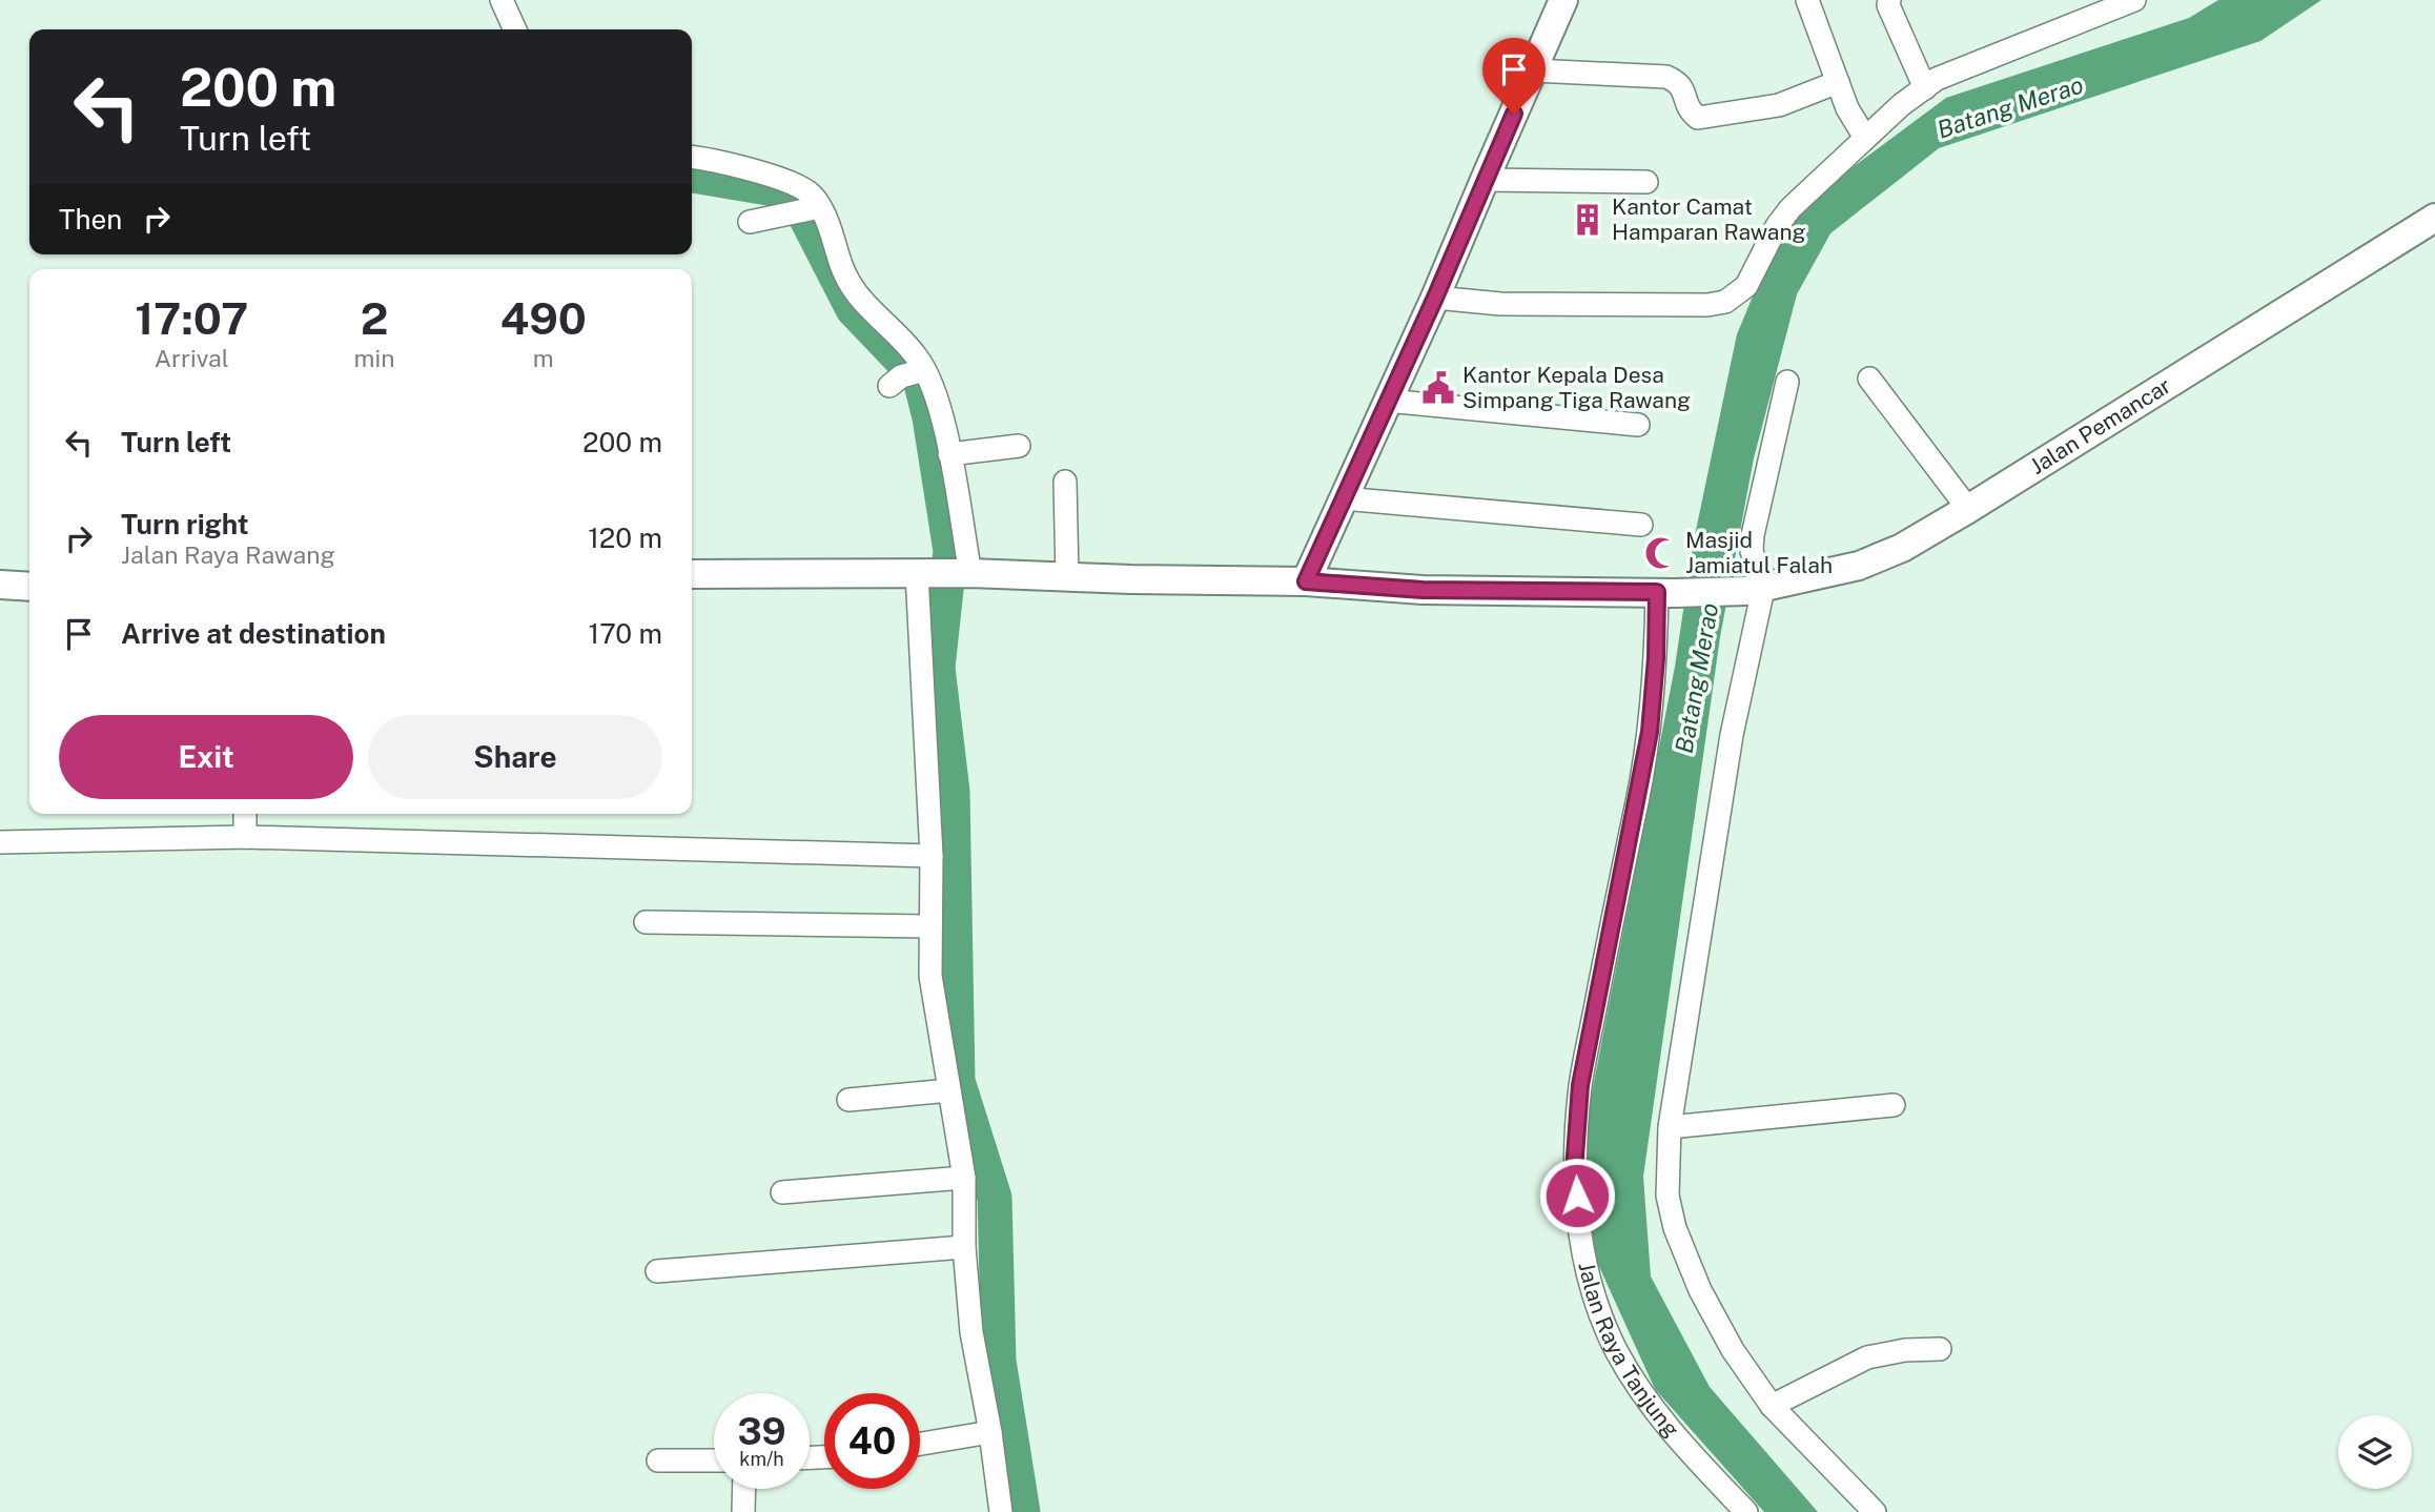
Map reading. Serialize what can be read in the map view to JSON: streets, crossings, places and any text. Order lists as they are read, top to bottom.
{
  "streets": {
    "main road": ["Jalan Pemancar"],
    "street": ["Jalan Raya Tanjung"]
  },
  "crossings": [
    ["Jalan Pemancar", "Jalan Raya Tanjung"]
  ],
  "water": ["Batang Merao"],
  "places": {
    "building": ["Kantor Camat Hamparan Rawang"],
    "public building": ["Kantor Kepala Desa Simpang Tiga Rawang"],
    "mosque": ["Masjid Jamiatul Falah"]
  },
  "page": {
    "turn": ["200 m", "Turn left"],
    "then": "Then",
    "eta": [
      "17:07",
      "Arrival",
      "2",
      "min",
      "490",
      "m"
    ],
    "list": [
      {
        "name": "Turn left",
        "value": "200 m"
      },
      {
        "name": "Turn right",
        "note": "Jalan Raya Rawang",
        "value": "120 m"
      },
      {
        "name": "Arrive at destination",
        "value": "170 m"
      }
    ],
    "buttons": ["Exit", "Share"],
    "speed": "39 km/h",
    "limit": "40"
  }
}
